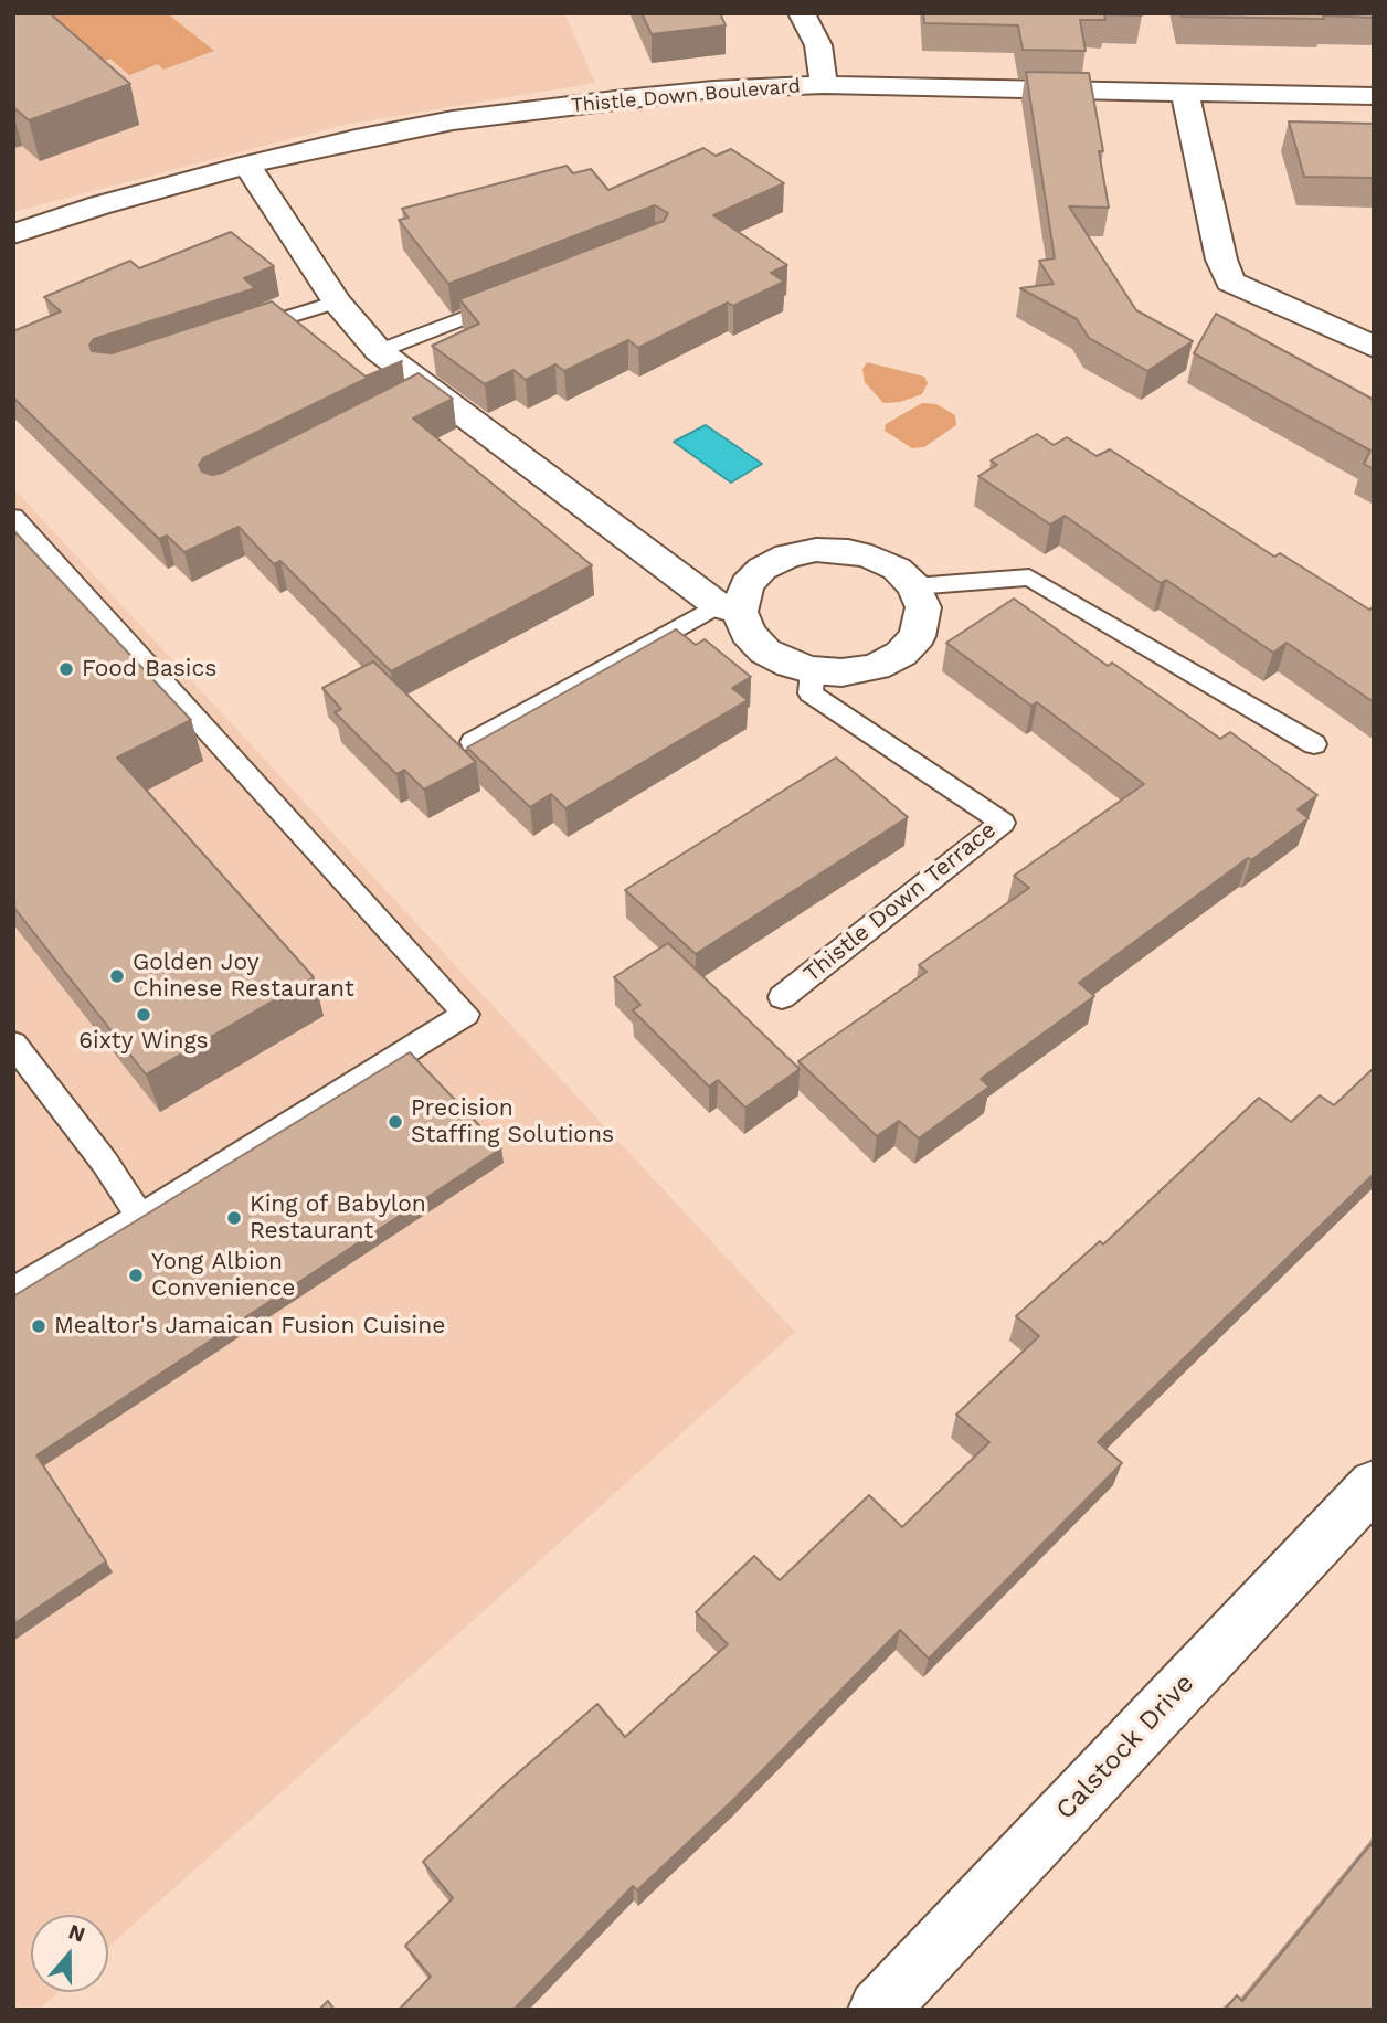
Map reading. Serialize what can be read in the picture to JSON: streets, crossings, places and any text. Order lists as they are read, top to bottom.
{
  "streets": {
    "street": ["Thistle Down Boulevard", "Calstock Drive"],
    "lane": ["Thistle Down Terrace"]
  },
  "places": [
    "Food Basics",
    "Golden Joy Chinese Restaurant",
    "6ixty Wings",
    "Precision Staffing Solutions",
    "King of Babylon Restaurant",
    "Yong Albion Convenience",
    "Mealtor's Jamaican Fusion Cuisine"
  ],
  "north": "top"
}
